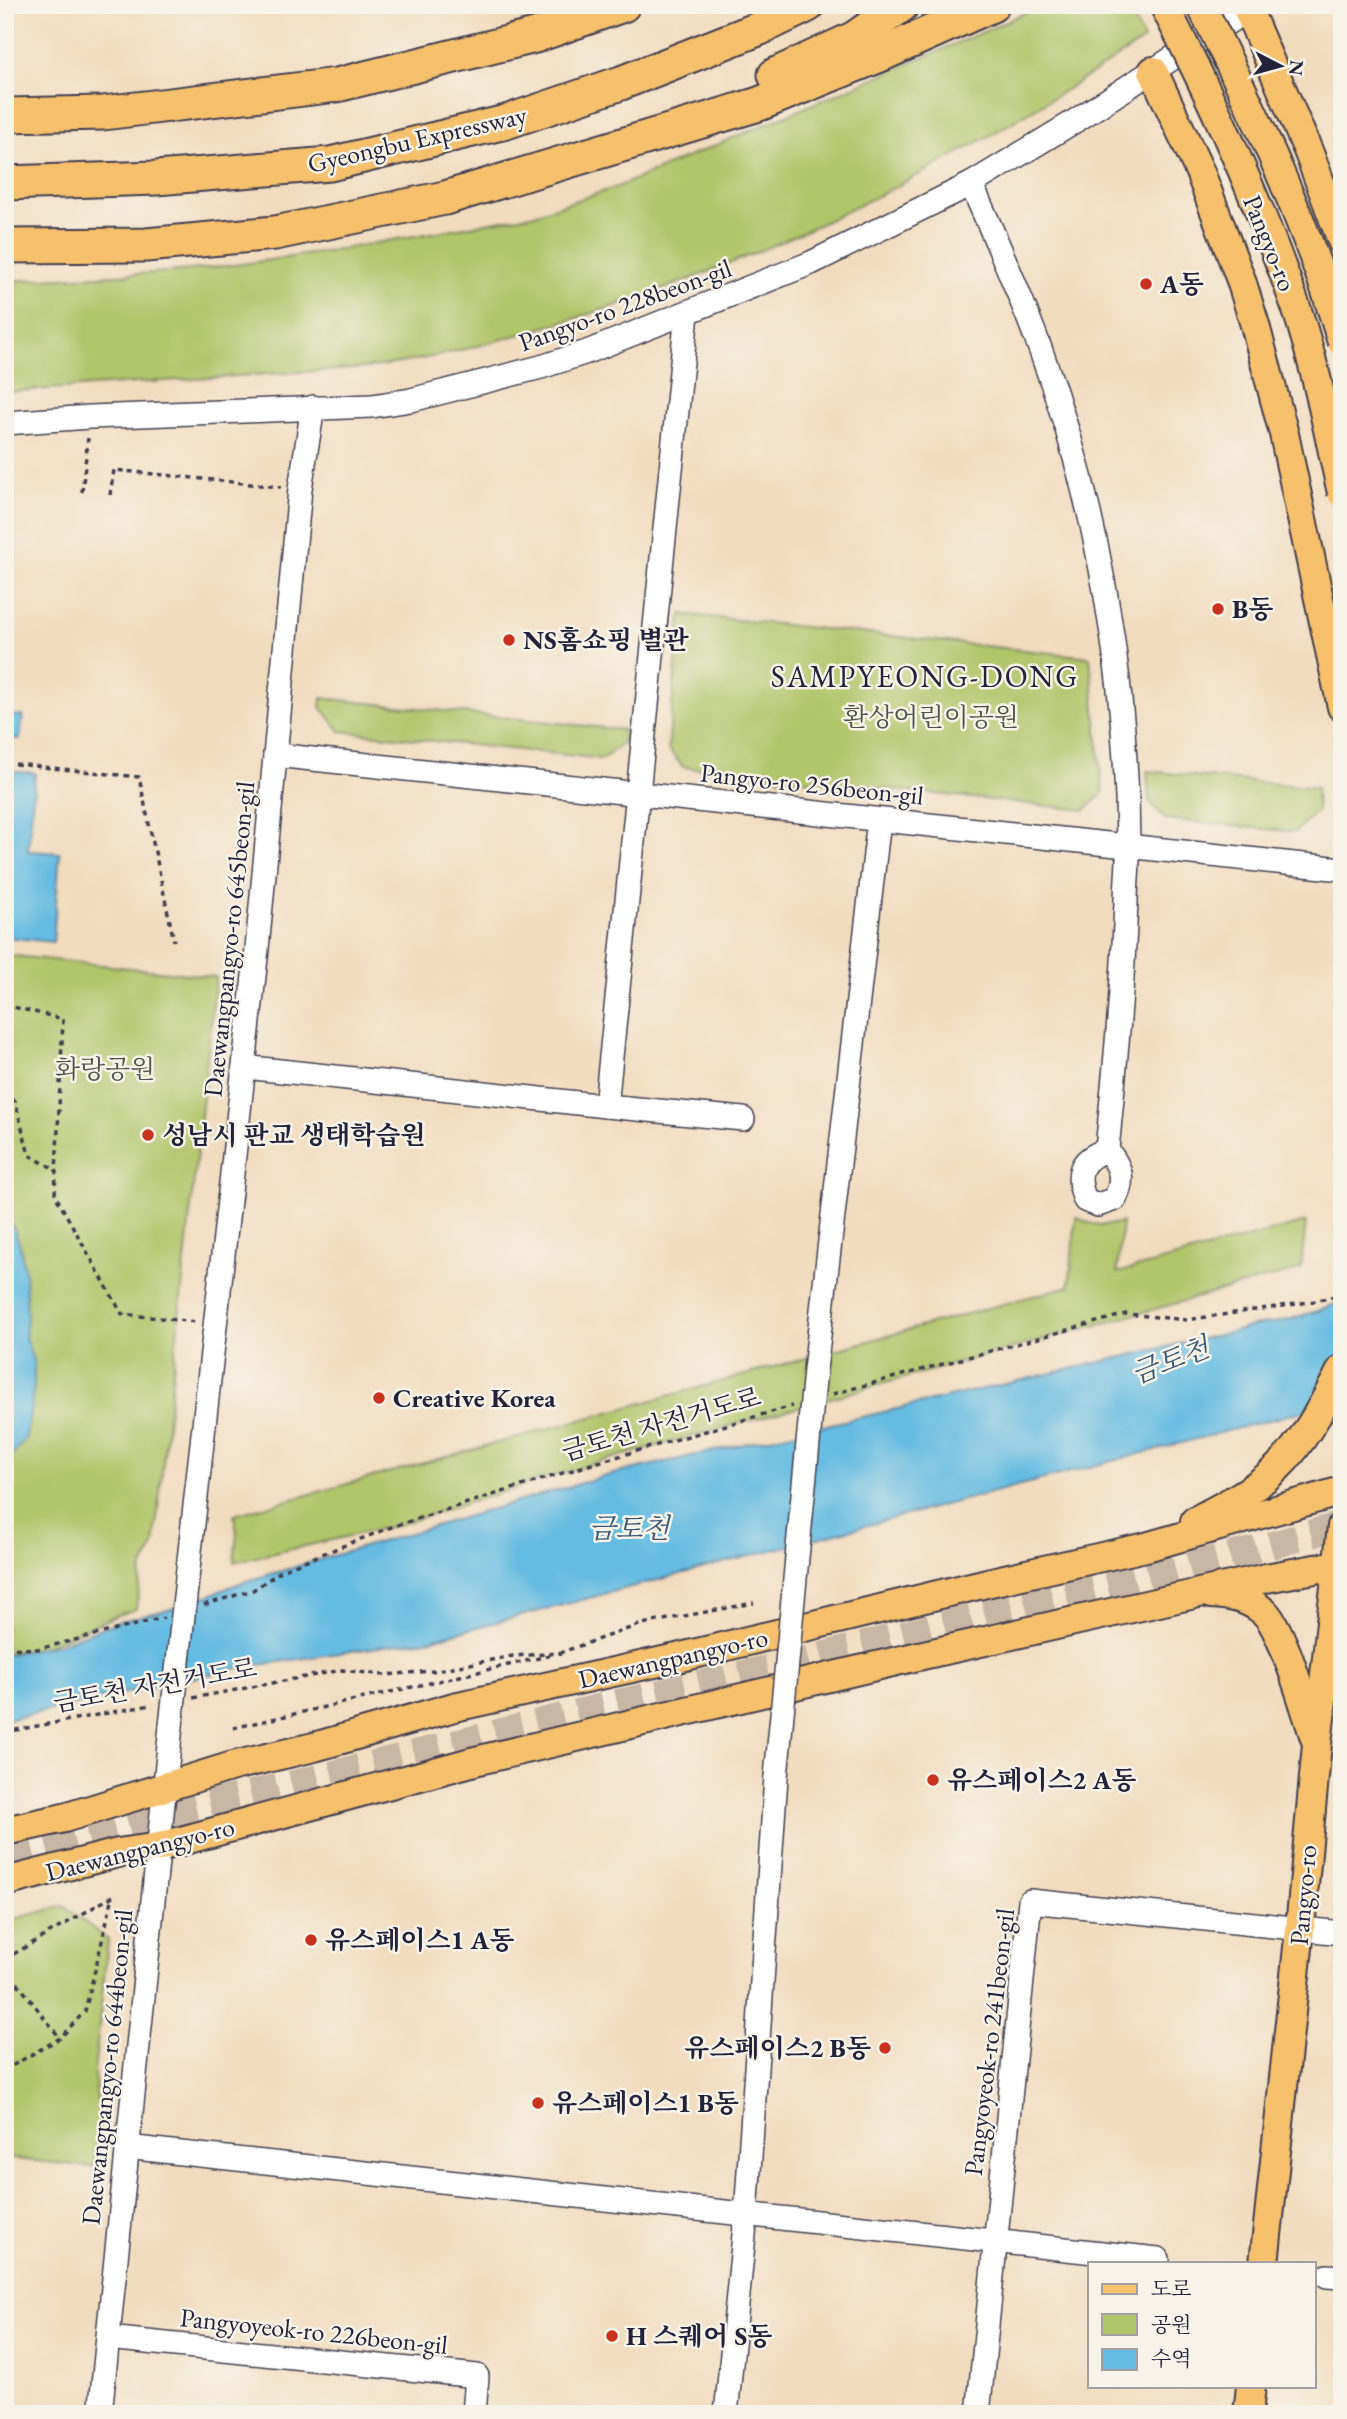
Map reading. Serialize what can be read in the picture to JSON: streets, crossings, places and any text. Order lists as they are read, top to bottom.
{
  "streets": {
    "highway": ["Gyeongbu Expressway"],
    "main road": ["Pangyo-ro", "Daewangpangyo-ro"],
    "street": [
      "Pangyo-ro 228beon-gil",
      "Pangyo-ro 256beon-gil",
      "Daewangpangyo-ro 645beon-gil",
      "Pangyoyeok-ro 241beon-gil",
      "Daewangpangyo-ro 644beon-gil",
      "Pangyoyeok-ro 226beon-gil"
    ],
    "path": ["금토천 자전거도로"]
  },
  "crossings": [
    ["Pangyo-ro", "Daewangpangyo-ro"],
    ["Pangyo-ro", "Pangyoyeok-ro 241beon-gil"],
    ["Pangyo-ro 228beon-gil", "Daewangpangyo-ro 645beon-gil"],
    ["Pangyo-ro 256beon-gil", "Daewangpangyo-ro 645beon-gil"],
    ["Daewangpangyo-ro 645beon-gil", "Daewangpangyo-ro 644beon-gil"],
    ["Daewangpangyo-ro", "Daewangpangyo-ro 644beon-gil"],
    ["Daewangpangyo-ro 644beon-gil", "Pangyoyeok-ro 226beon-gil"]
  ],
  "districts": ["SAMPYEONG-DONG"],
  "water": ["금토천"],
  "parks": ["환상어린이공원", "화랑공원"],
  "places": [
    "A동",
    "B동",
    "NS홈쇼핑 별관",
    "성남시 판교 생태학습원",
    "Creative Korea",
    "유스페이스2 A동",
    "유스페이스1 A동",
    "유스페이스2 B동",
    "유스페이스1 B동",
    "H 스퀘어 S동"
  ],
  "legend": ["도로", "공원", "수역"],
  "north": "right"
}
